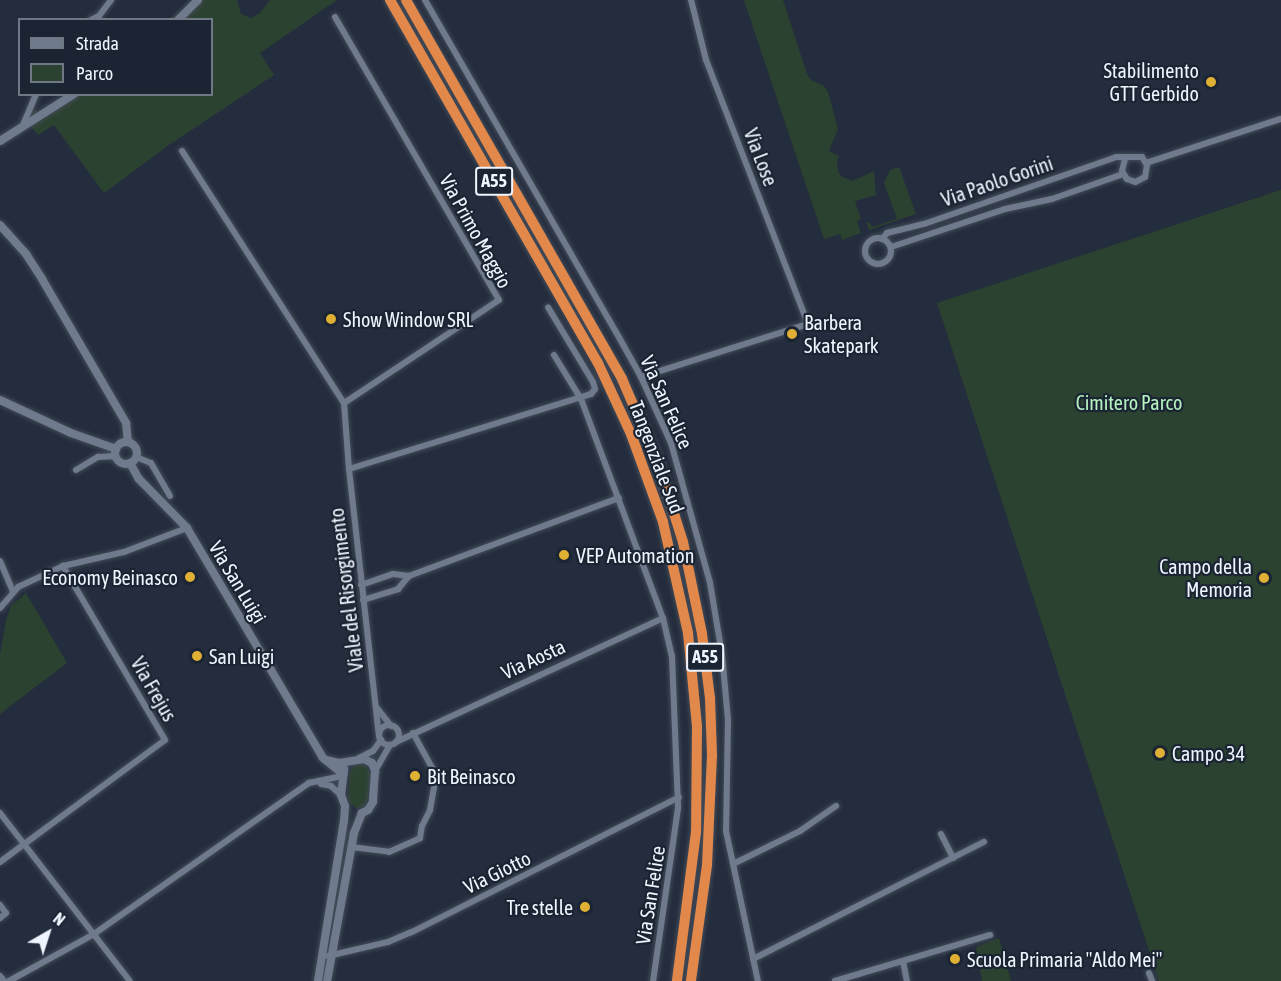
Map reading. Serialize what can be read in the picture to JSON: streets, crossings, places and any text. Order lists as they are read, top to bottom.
{
  "streets": {
    "highway": ["A55", "Tangenziale Sud"],
    "street": [
      "Via Lose",
      "Via Paolo Gorini",
      "Via Primo Maggio",
      "Via San Felice",
      "Via San Luigi",
      "Viale del Risorgimento",
      "Via Aosta",
      "Via Frejus",
      "Via Giotto"
    ]
  },
  "crossings": [
    ["Via Lose", "Via San Felice"],
    ["Via San Felice", "Via Aosta"],
    ["Via San Felice", "Via Giotto"]
  ],
  "parks": ["Cimitero Parco"],
  "places": [
    "Stabilimento GTT Gerbido",
    "Show Window SRL",
    "Barbera Skatepark",
    "VEP Automation",
    "Economy Beinasco",
    "Campo della Memoria",
    "San Luigi",
    "Campo 34",
    "Bit Beinasco",
    "Tre stelle",
    "Scuola Primaria \"Aldo Mei\""
  ],
  "legend": ["Strada", "Parco"],
  "north": "top right"
}
